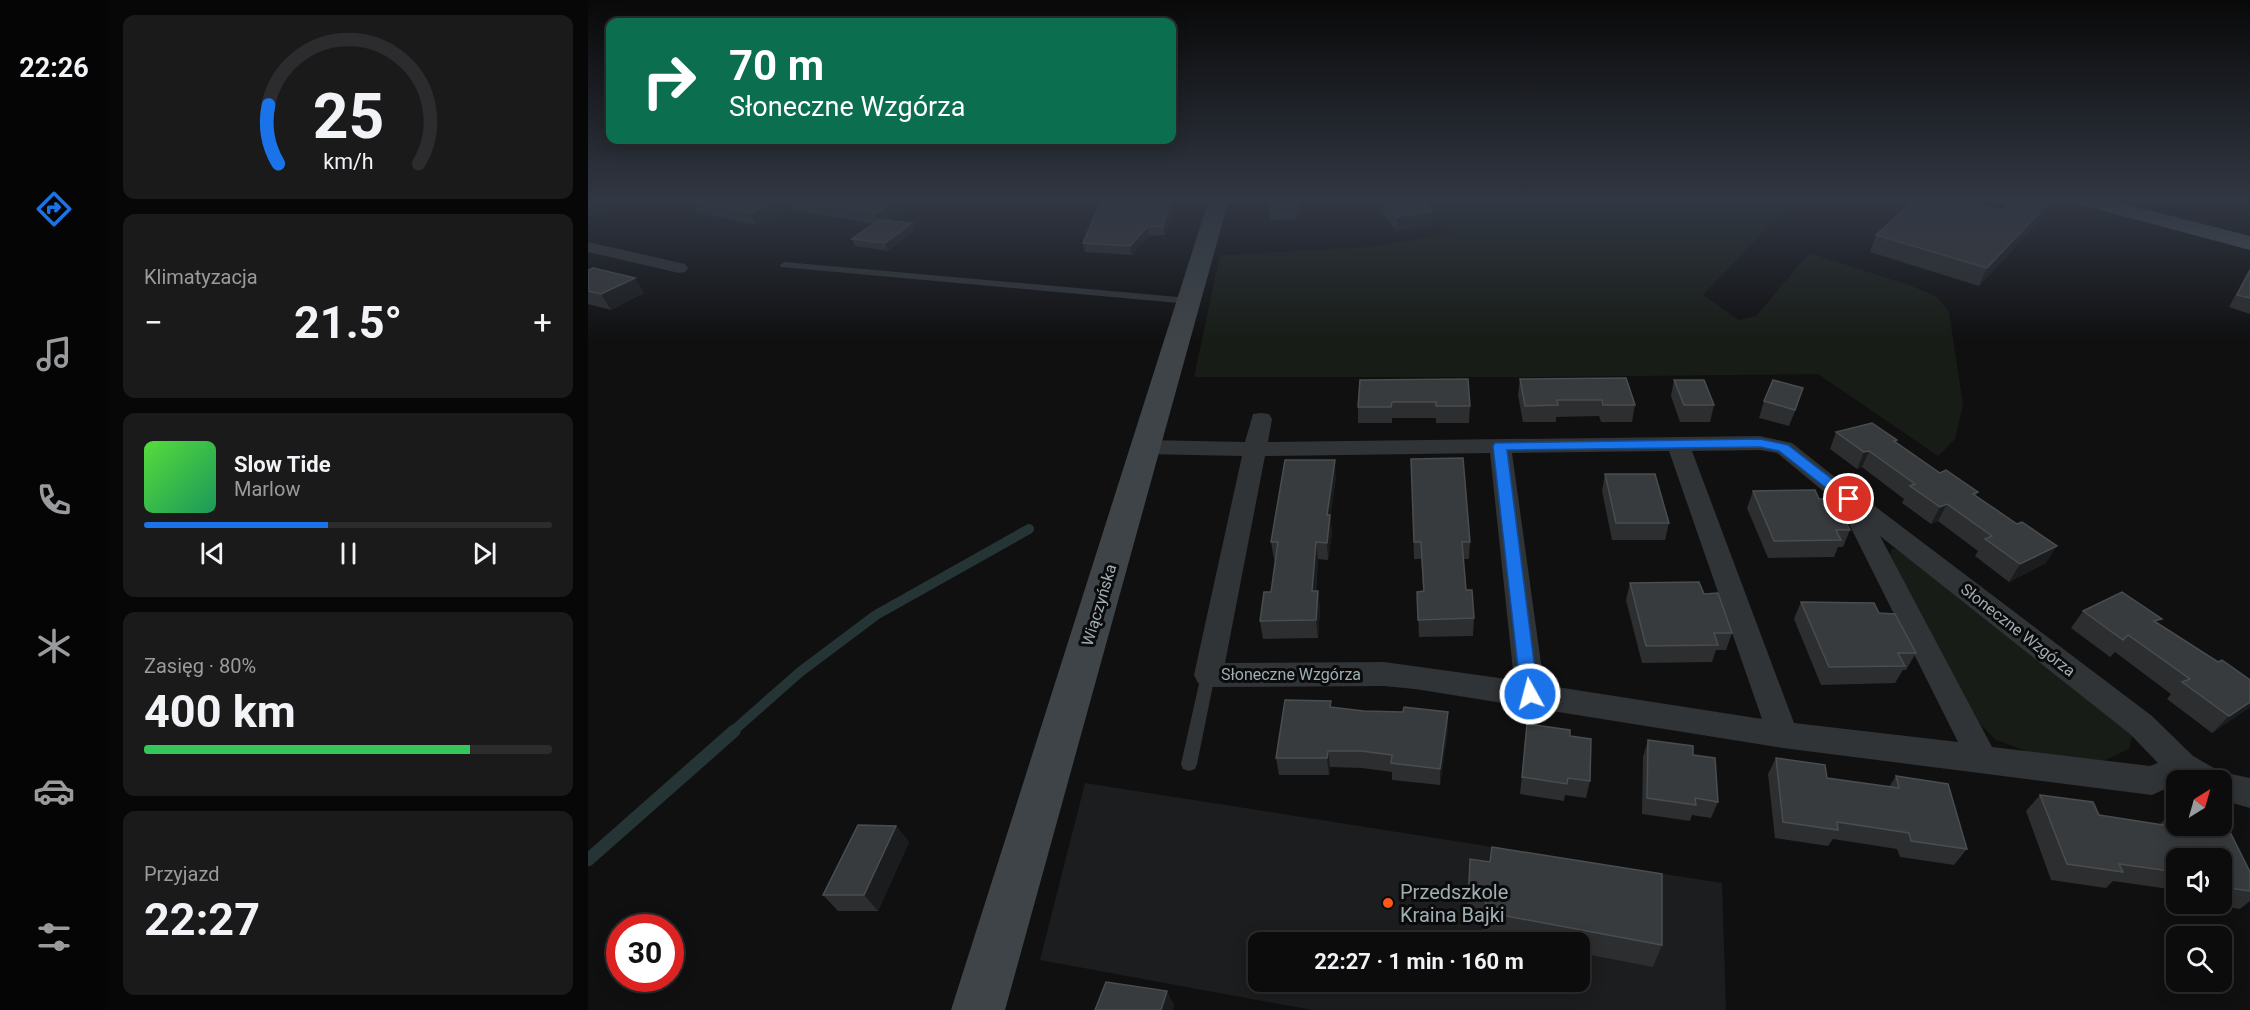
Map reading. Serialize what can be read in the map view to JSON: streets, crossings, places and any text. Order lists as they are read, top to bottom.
{
  "streets": {
    "street": ["Wiączyńska", "Słoneczne Wzgórza"]
  },
  "crossings": [
    ["Wiączyńska", "Słoneczne Wzgórza"]
  ],
  "places": ["Przedszkole Kraina Bajki"],
  "north": "top right",
  "page": {
    "tabs": "22:26",
    "turn": ["70 m", "Słoneczne Wzgórza"],
    "tile": [
      "Klimatyzacja",
      ["Zasięg · 80%", "400 km"],
      ["Przyjazd", "22:27"]
    ],
    "heat": ["−", "21.5°", "+"],
    "song": ["Slow Tide", "Marlow"],
    "limit": "30",
    "trip": "22:27 · 1 min · 160 m",
    "gauge": ["25", "km/h"]
  }
}
